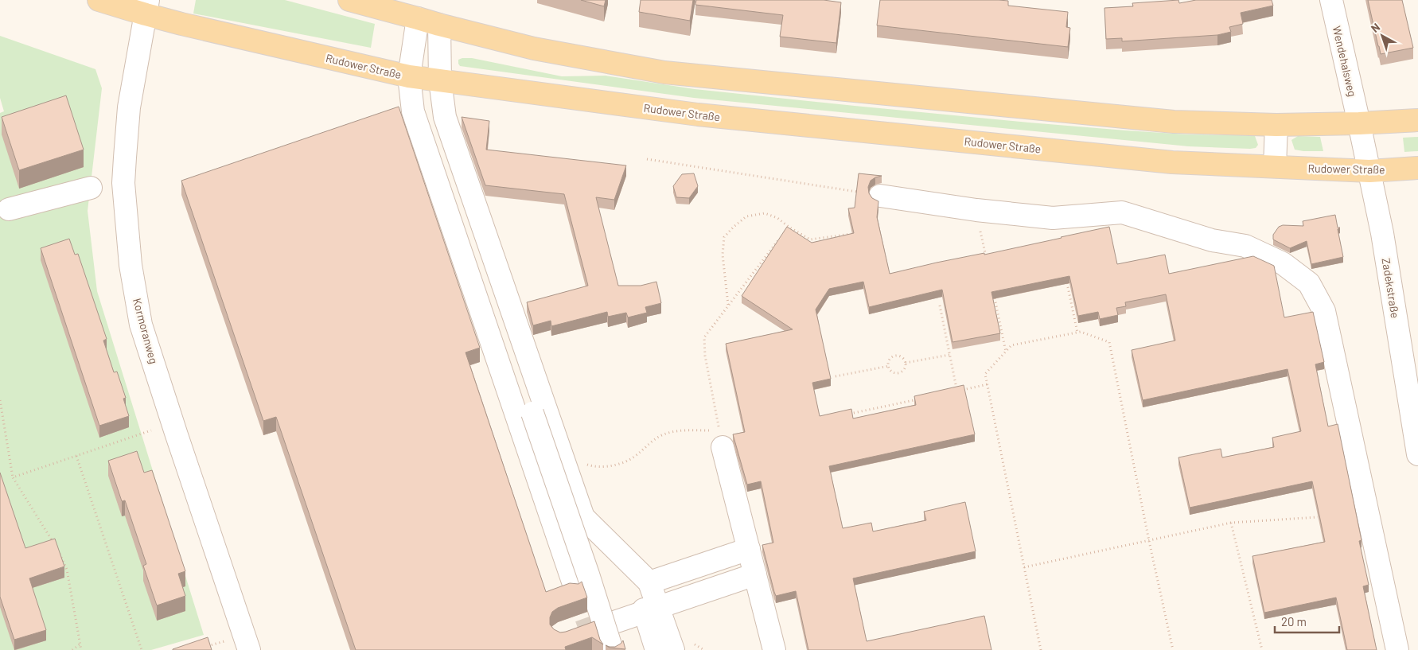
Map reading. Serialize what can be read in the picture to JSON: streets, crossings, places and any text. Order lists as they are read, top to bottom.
{
  "streets": {
    "main road": ["Rudower Straße"],
    "street": ["Wendehalsweg", "Zadekstraße", "Kormoranweg"]
  },
  "crossings": [
    ["Wendehalsweg", "Zadekstraße"],
    ["Rudower Straße", "Zadekstraße"],
    ["Rudower Straße", "Kormoranweg"]
  ],
  "scale_bar": "20 m",
  "north": "top left"
}
